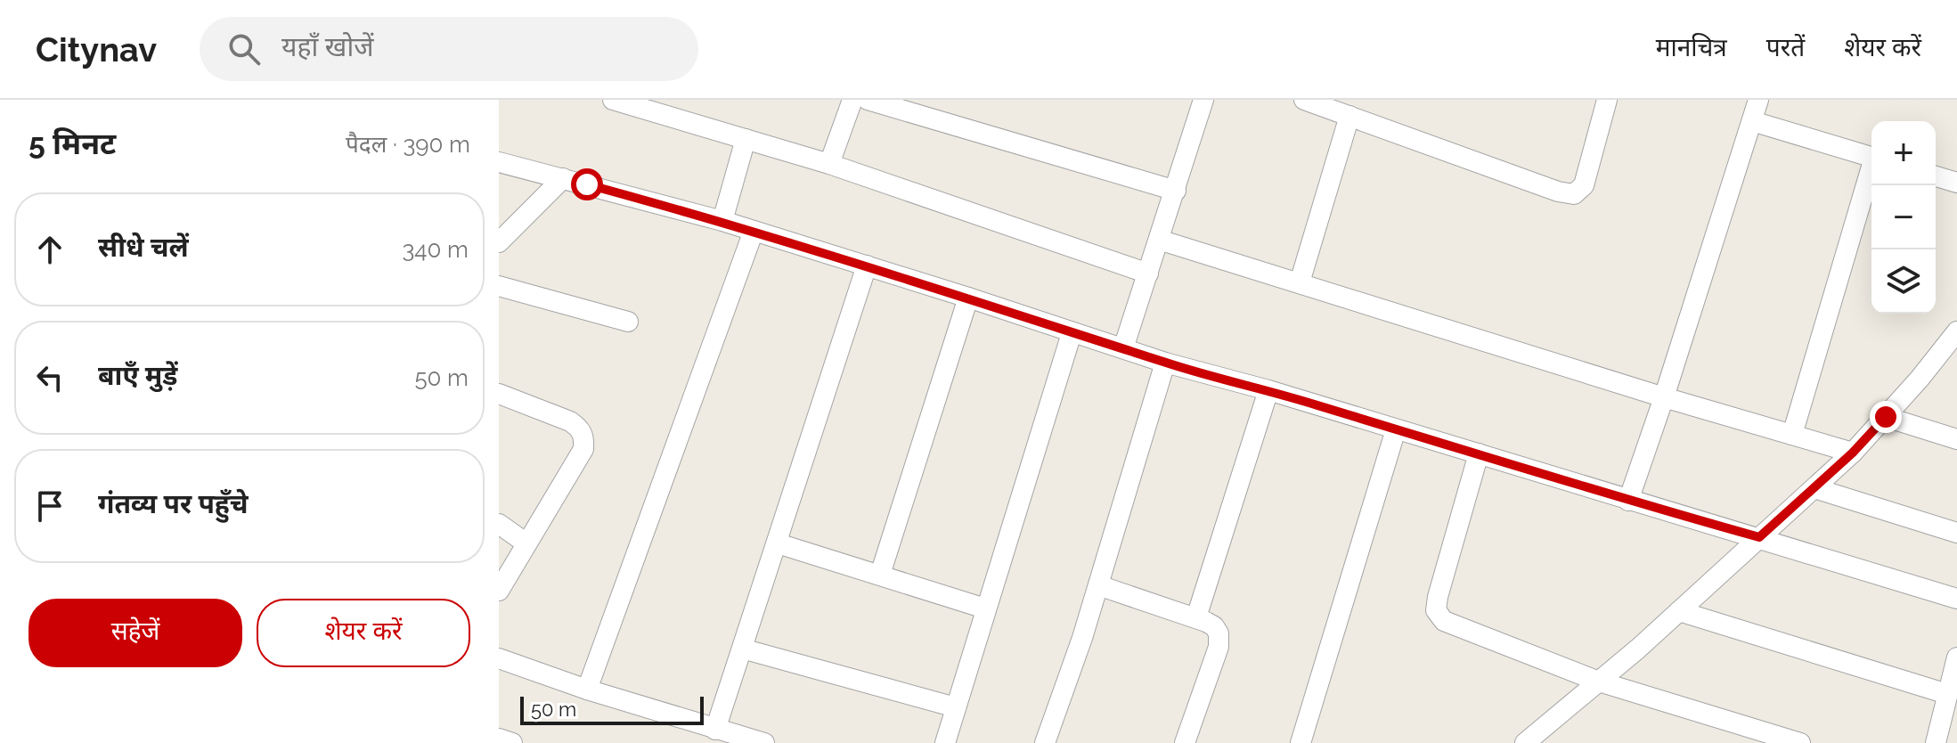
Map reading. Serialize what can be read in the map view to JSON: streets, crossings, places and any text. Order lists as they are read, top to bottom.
{
  "scale_bar": "50 m",
  "page": {
    "header": "Citynav",
    "search": "यहाँ खोजें",
    "nav": ["मानचित्र", "परतें", "शेयर करें"],
    "heading": ["5 मिनट", "पैदल · 390 m"],
    "map_buttons": ["+", "−"],
    "list": [
      ["सीधे चलें", "340 m"],
      ["बाएँ मुड़ें", "50 m"],
      "गंतव्य पर पहुँचे"
    ],
    "buttons": ["सहेजें", "शेयर करें"],
    "scale": "50 m"
  }
}
